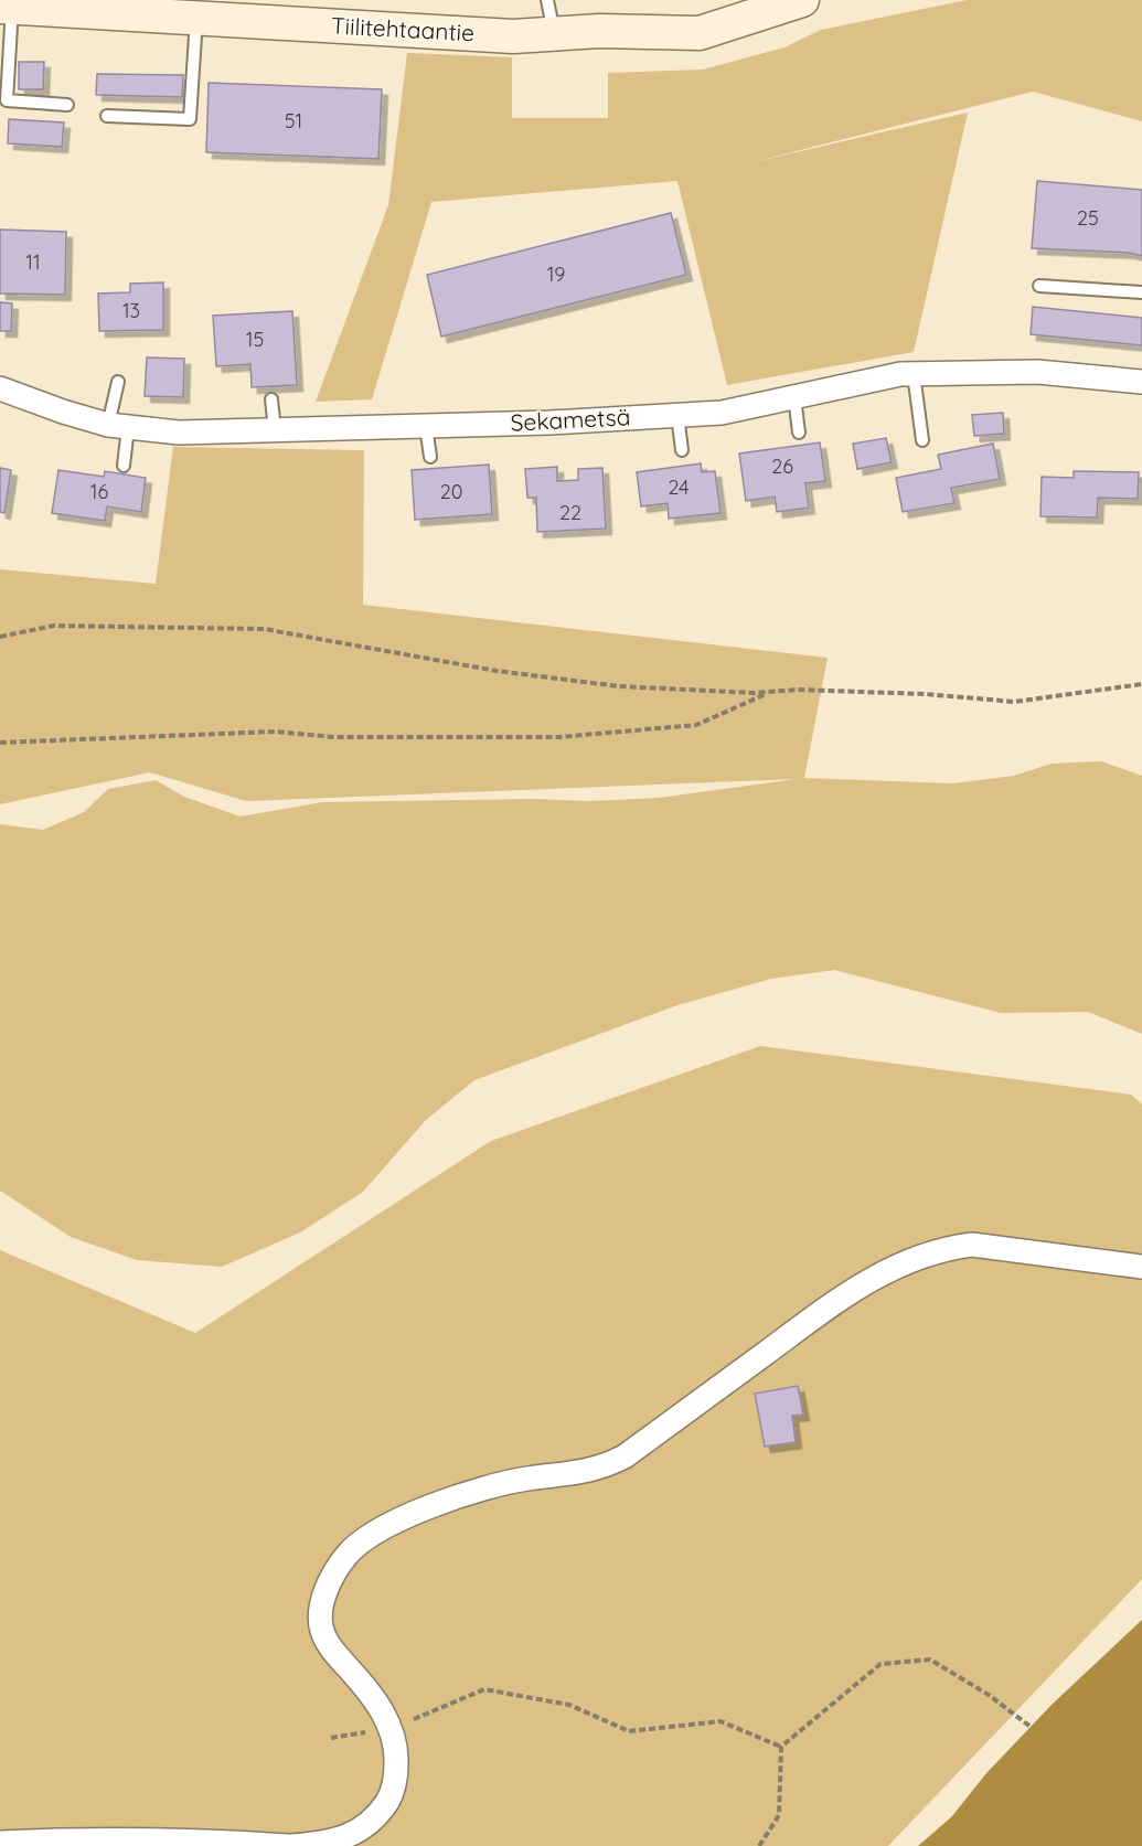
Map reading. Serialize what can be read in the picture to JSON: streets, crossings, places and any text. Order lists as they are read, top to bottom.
{
  "streets": {
    "street": ["Tiilitehtaantie", "Sekametsä"]
  },
  "house_numbers": [
    "51",
    "25",
    "11",
    "19",
    "13",
    "15",
    "26",
    "24",
    "16",
    "20",
    "22"
  ]
}
